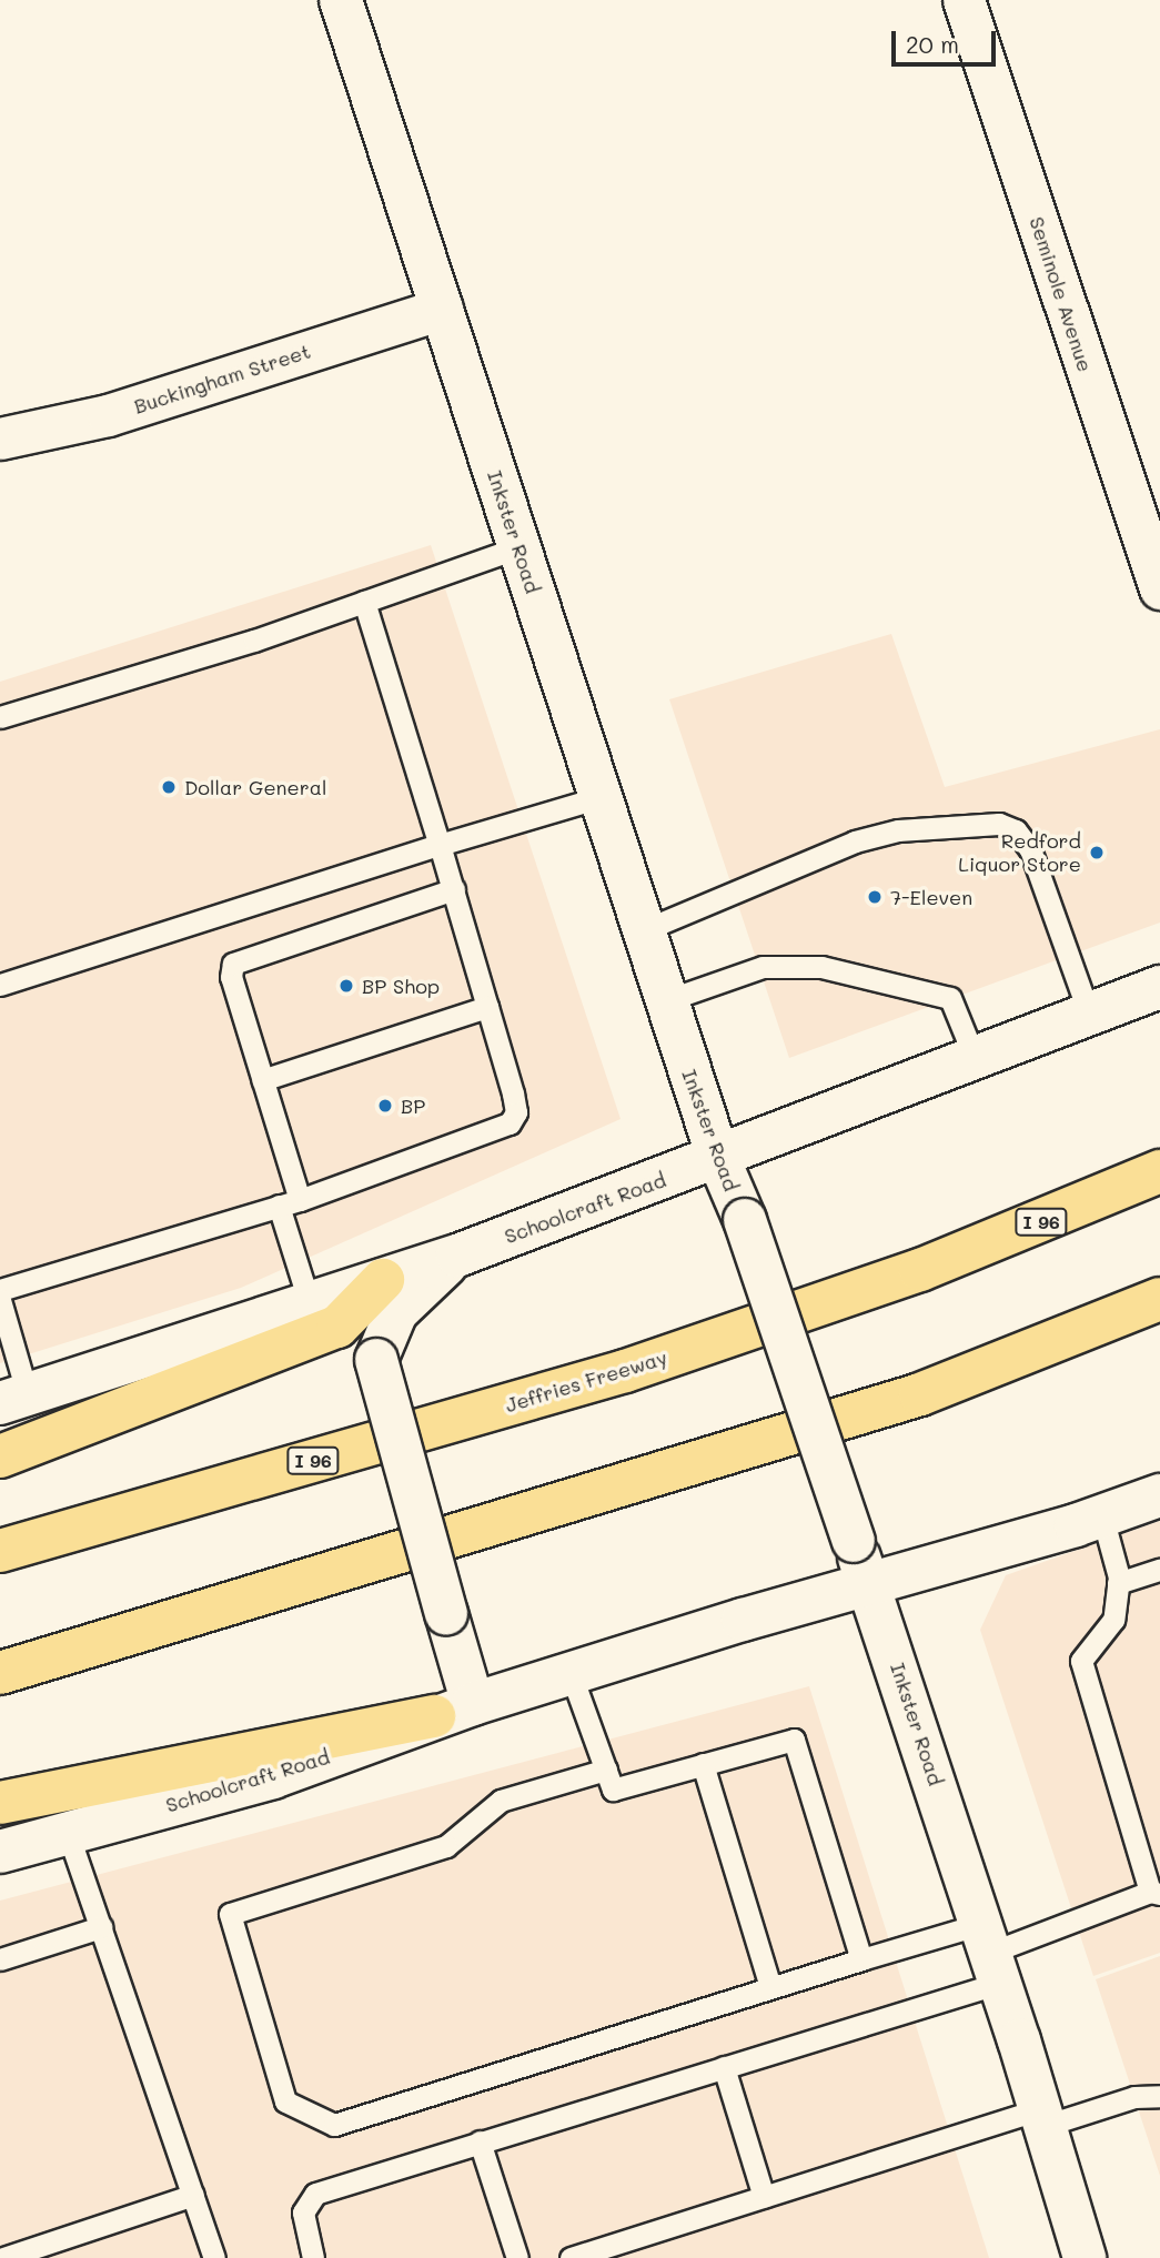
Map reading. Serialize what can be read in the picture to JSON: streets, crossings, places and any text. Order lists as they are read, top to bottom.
{
  "streets": {
    "highway": ["I 96", "Jeffries Freeway"],
    "main road": ["Inkster Road", "Schoolcraft Road"],
    "street": ["Seminole Avenue", "Buckingham Street"]
  },
  "crossings": [
    ["Buckingham Street", "Inkster Road"],
    ["Inkster Road", "Schoolcraft Road"]
  ],
  "places": [
    "Dollar General",
    "Redford Liquor Store",
    "7-Eleven",
    "BP Shop",
    "BP"
  ],
  "scale_bar": "20 m"
}
